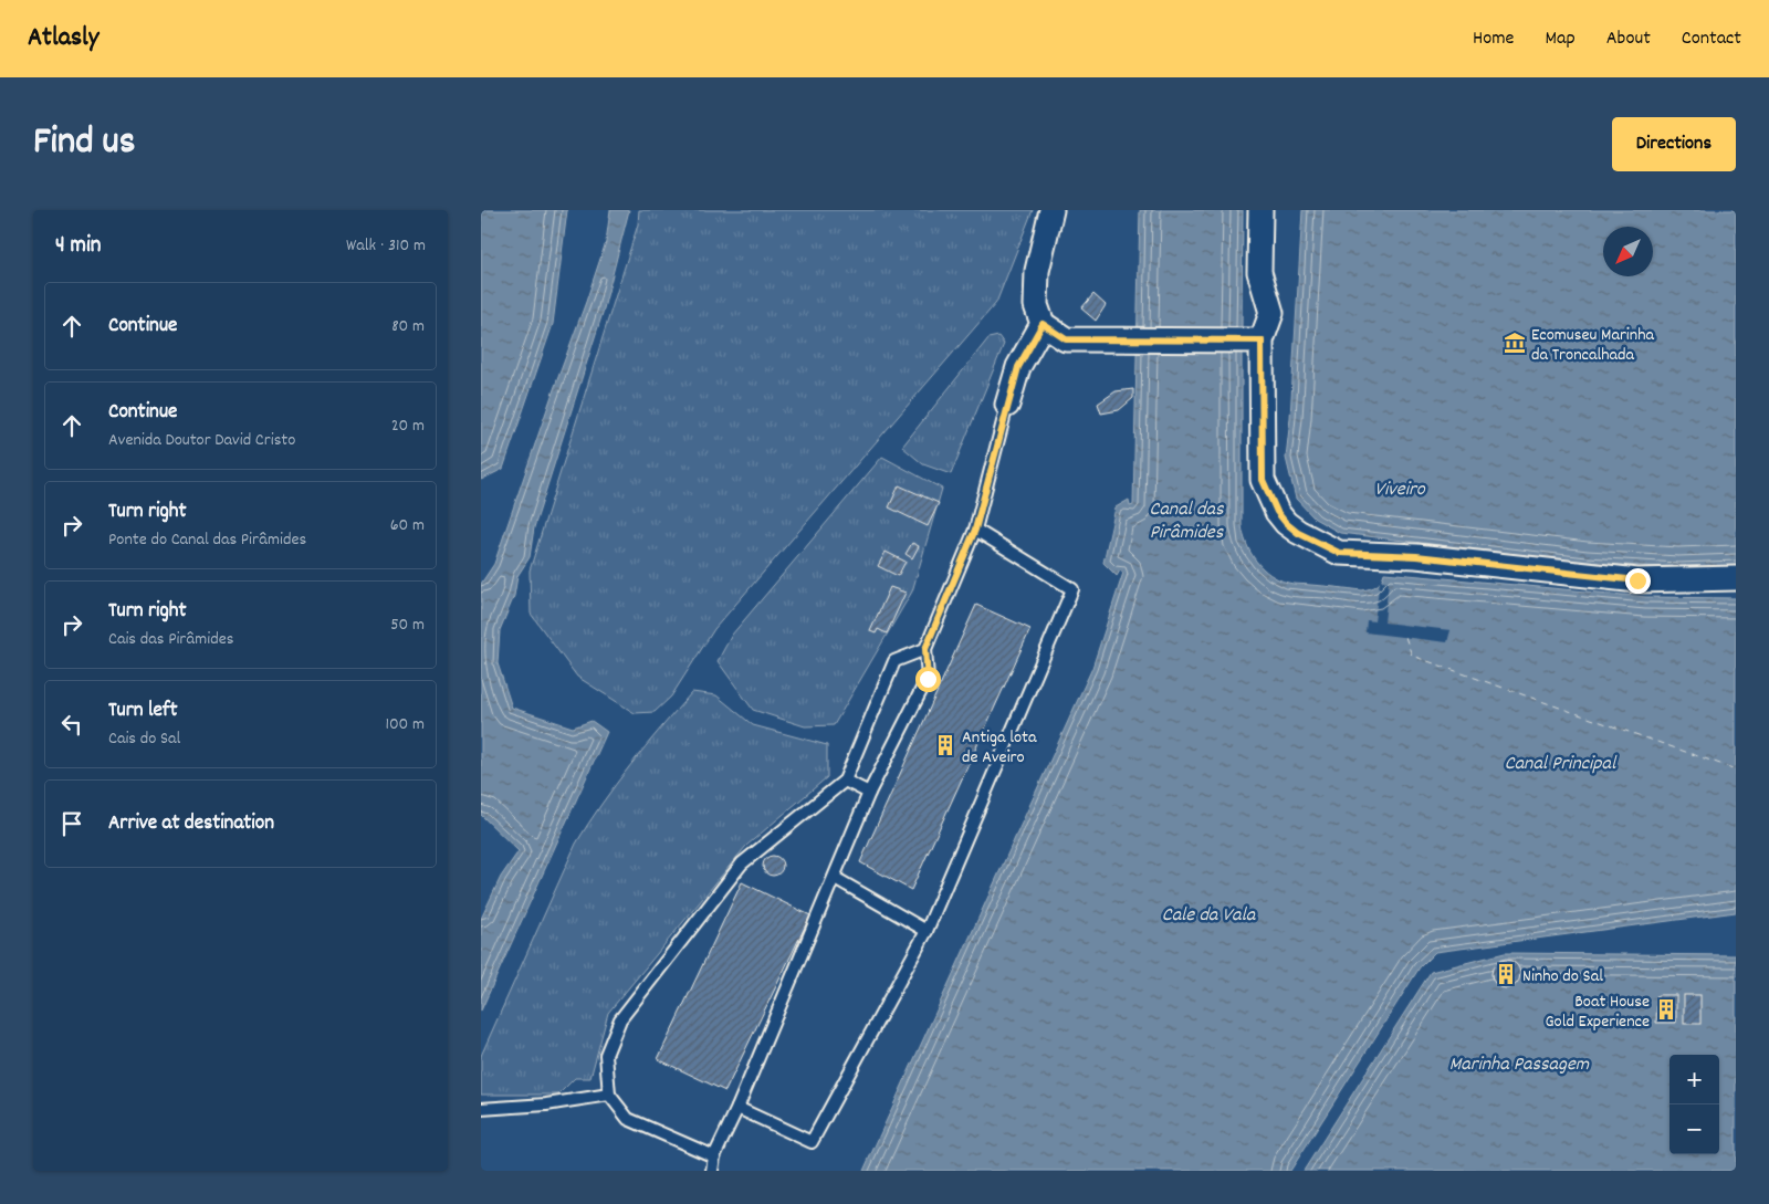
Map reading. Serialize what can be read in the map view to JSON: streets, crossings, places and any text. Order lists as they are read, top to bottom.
{
  "water": [
    "Viveiro",
    "Canal das Pirâmides",
    "Canal Principal",
    "Cale da Vala",
    "Marinha Passagem"
  ],
  "places": {
    "museum": ["Ecomuseu Marinha da Troncalhada"],
    "building": ["Antiga lota de Aveiro", "Ninho do Sal", "Boat House Gold Experience"]
  },
  "north": "bottom left",
  "page": {
    "header": "Atlasly",
    "nav": [
      "Home",
      "Map",
      "About",
      "Contact"
    ],
    "title": "Find us",
    "buttons": "Directions",
    "heading": ["4 min", "Walk · 310 m"],
    "list": [
      ["Continue", "80 m"],
      ["Continue", "Avenida Doutor David Cristo", "20 m"],
      ["Turn right", "Ponte do Canal das Pirâmides", "60 m"],
      ["Turn right", "Cais das Pirâmides", "50 m"],
      ["Turn left", "Cais do Sal", "100 m"],
      "Arrive at destination"
    ],
    "map_buttons": ["+", "−"]
  }
}
